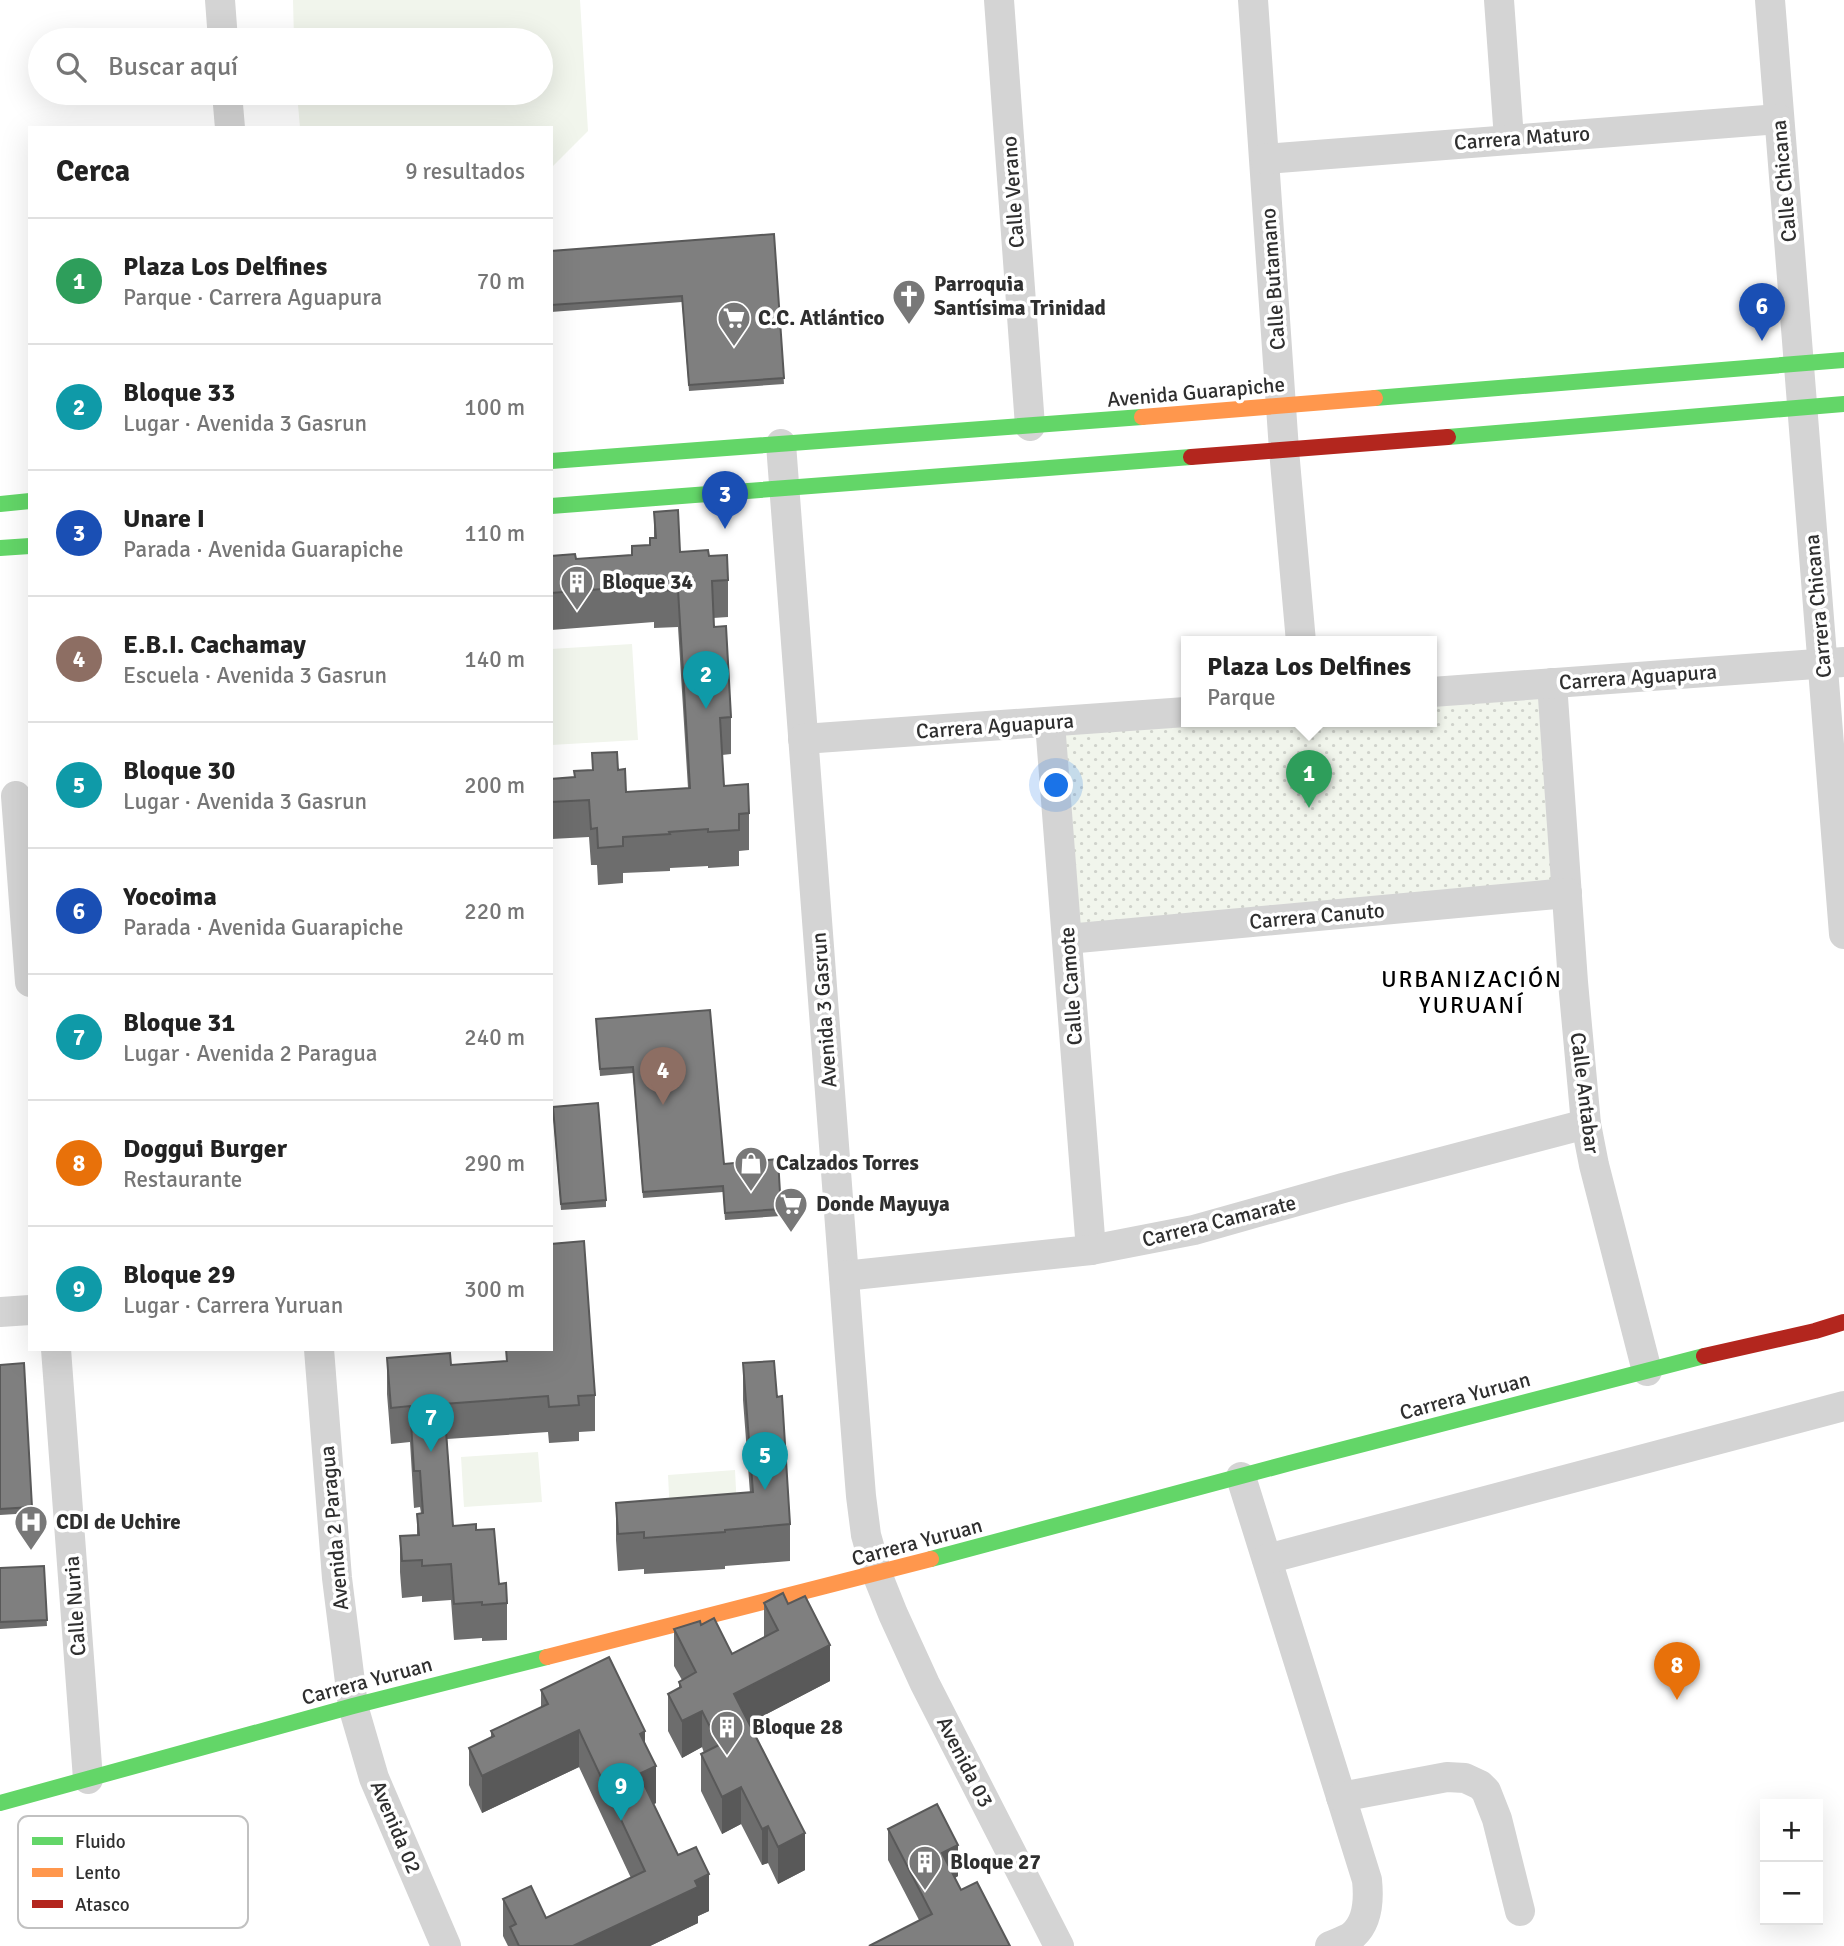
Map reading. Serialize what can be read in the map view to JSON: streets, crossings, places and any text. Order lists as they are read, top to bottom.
{
  "streets": {
    "street": [
      "Carrera Maturo",
      "Calle Chicana",
      "Calle Verano",
      "Calle Butamano",
      "Avenida Guarapiche",
      "Carrera Chicana",
      "Carrera Aguapura",
      "Carrera Canuto",
      "Calle Camote",
      "Avenida 3 Gasrun",
      "Calle Antabar",
      "Carrera Camarate",
      "Carrera Yuruan",
      "Avenida 2 Paragua",
      "Calle Nuria",
      "Avenida 03",
      "Avenida 02"
    ]
  },
  "crossings": [
    ["Carrera Maturo", "Calle Chicana"],
    ["Carrera Maturo", "Calle Butamano"],
    ["Calle Chicana", "Avenida Guarapiche"],
    ["Calle Chicana", "Carrera Chicana"],
    ["Calle Verano", "Avenida Guarapiche"],
    ["Calle Butamano", "Avenida Guarapiche"],
    ["Avenida Guarapiche", "Carrera Chicana"],
    ["Avenida Guarapiche", "Avenida 3 Gasrun"],
    ["Carrera Chicana", "Carrera Aguapura"],
    ["Carrera Aguapura", "Calle Camote"],
    ["Carrera Aguapura", "Avenida 3 Gasrun"],
    ["Carrera Aguapura", "Calle Antabar"],
    ["Carrera Canuto", "Calle Camote"],
    ["Carrera Canuto", "Calle Antabar"],
    ["Calle Camote", "Carrera Camarate"],
    ["Avenida 3 Gasrun", "Carrera Camarate"],
    ["Avenida 3 Gasrun", "Carrera Yuruan"],
    ["Avenida 3 Gasrun", "Avenida 03"],
    ["Calle Antabar", "Carrera Camarate"],
    ["Calle Antabar", "Carrera Yuruan"],
    ["Carrera Yuruan", "Avenida 2 Paragua"],
    ["Carrera Yuruan", "Calle Nuria"],
    ["Carrera Yuruan", "Avenida 03"],
    ["Carrera Yuruan", "Avenida 02"],
    ["Avenida 2 Paragua", "Avenida 02"]
  ],
  "districts": ["URBANIZACIÓN YURUANÍ"],
  "places": {
    "church": ["Parroquia Santísima Trinidad"],
    "supermarket": ["C.C. Atlántico", "Donde Mayuya"],
    "building": ["Bloque 34", "Bloque 28", "Bloque 27"],
    "shop": ["Calzados Torres"],
    "hospital": ["CDI de Uchire"]
  },
  "legend": ["Fluido", "Lento", "Atasco"],
  "page": {
    "search": "Buscar aquí",
    "heading": ["Cerca", "9 resultados"],
    "list": [
      {
        "mark": "1",
        "name": "Plaza Los Delfines",
        "note": "Parque · Carrera Aguapura",
        "value": "70 m"
      },
      {
        "mark": "2",
        "name": "Bloque 33",
        "note": "Lugar · Avenida 3 Gasrun",
        "value": "100 m"
      },
      {
        "mark": "3",
        "name": "Unare I",
        "note": "Parada · Avenida Guarapiche",
        "value": "110 m"
      },
      {
        "mark": "4",
        "name": "E.B.I. Cachamay",
        "note": "Escuela · Avenida 3 Gasrun",
        "value": "140 m"
      },
      {
        "mark": "5",
        "name": "Bloque 30",
        "note": "Lugar · Avenida 3 Gasrun",
        "value": "200 m"
      },
      {
        "mark": "6",
        "name": "Yocoima",
        "note": "Parada · Avenida Guarapiche",
        "value": "220 m"
      },
      {
        "mark": "7",
        "name": "Bloque 31",
        "note": "Lugar · Avenida 2 Paragua",
        "value": "240 m"
      },
      {
        "mark": "8",
        "name": "Doggui Burger",
        "note": "Restaurante",
        "value": "290 m"
      },
      {
        "mark": "9",
        "name": "Bloque 29",
        "note": "Lugar · Carrera Yuruan",
        "value": "300 m"
      }
    ],
    "pins": [
      "6",
      "3",
      "2",
      "1",
      "4",
      "7",
      "5",
      "8",
      "9"
    ],
    "popup": ["Plaza Los Delfines", "Parque"],
    "map_buttons": ["+", "−"]
  }
}
